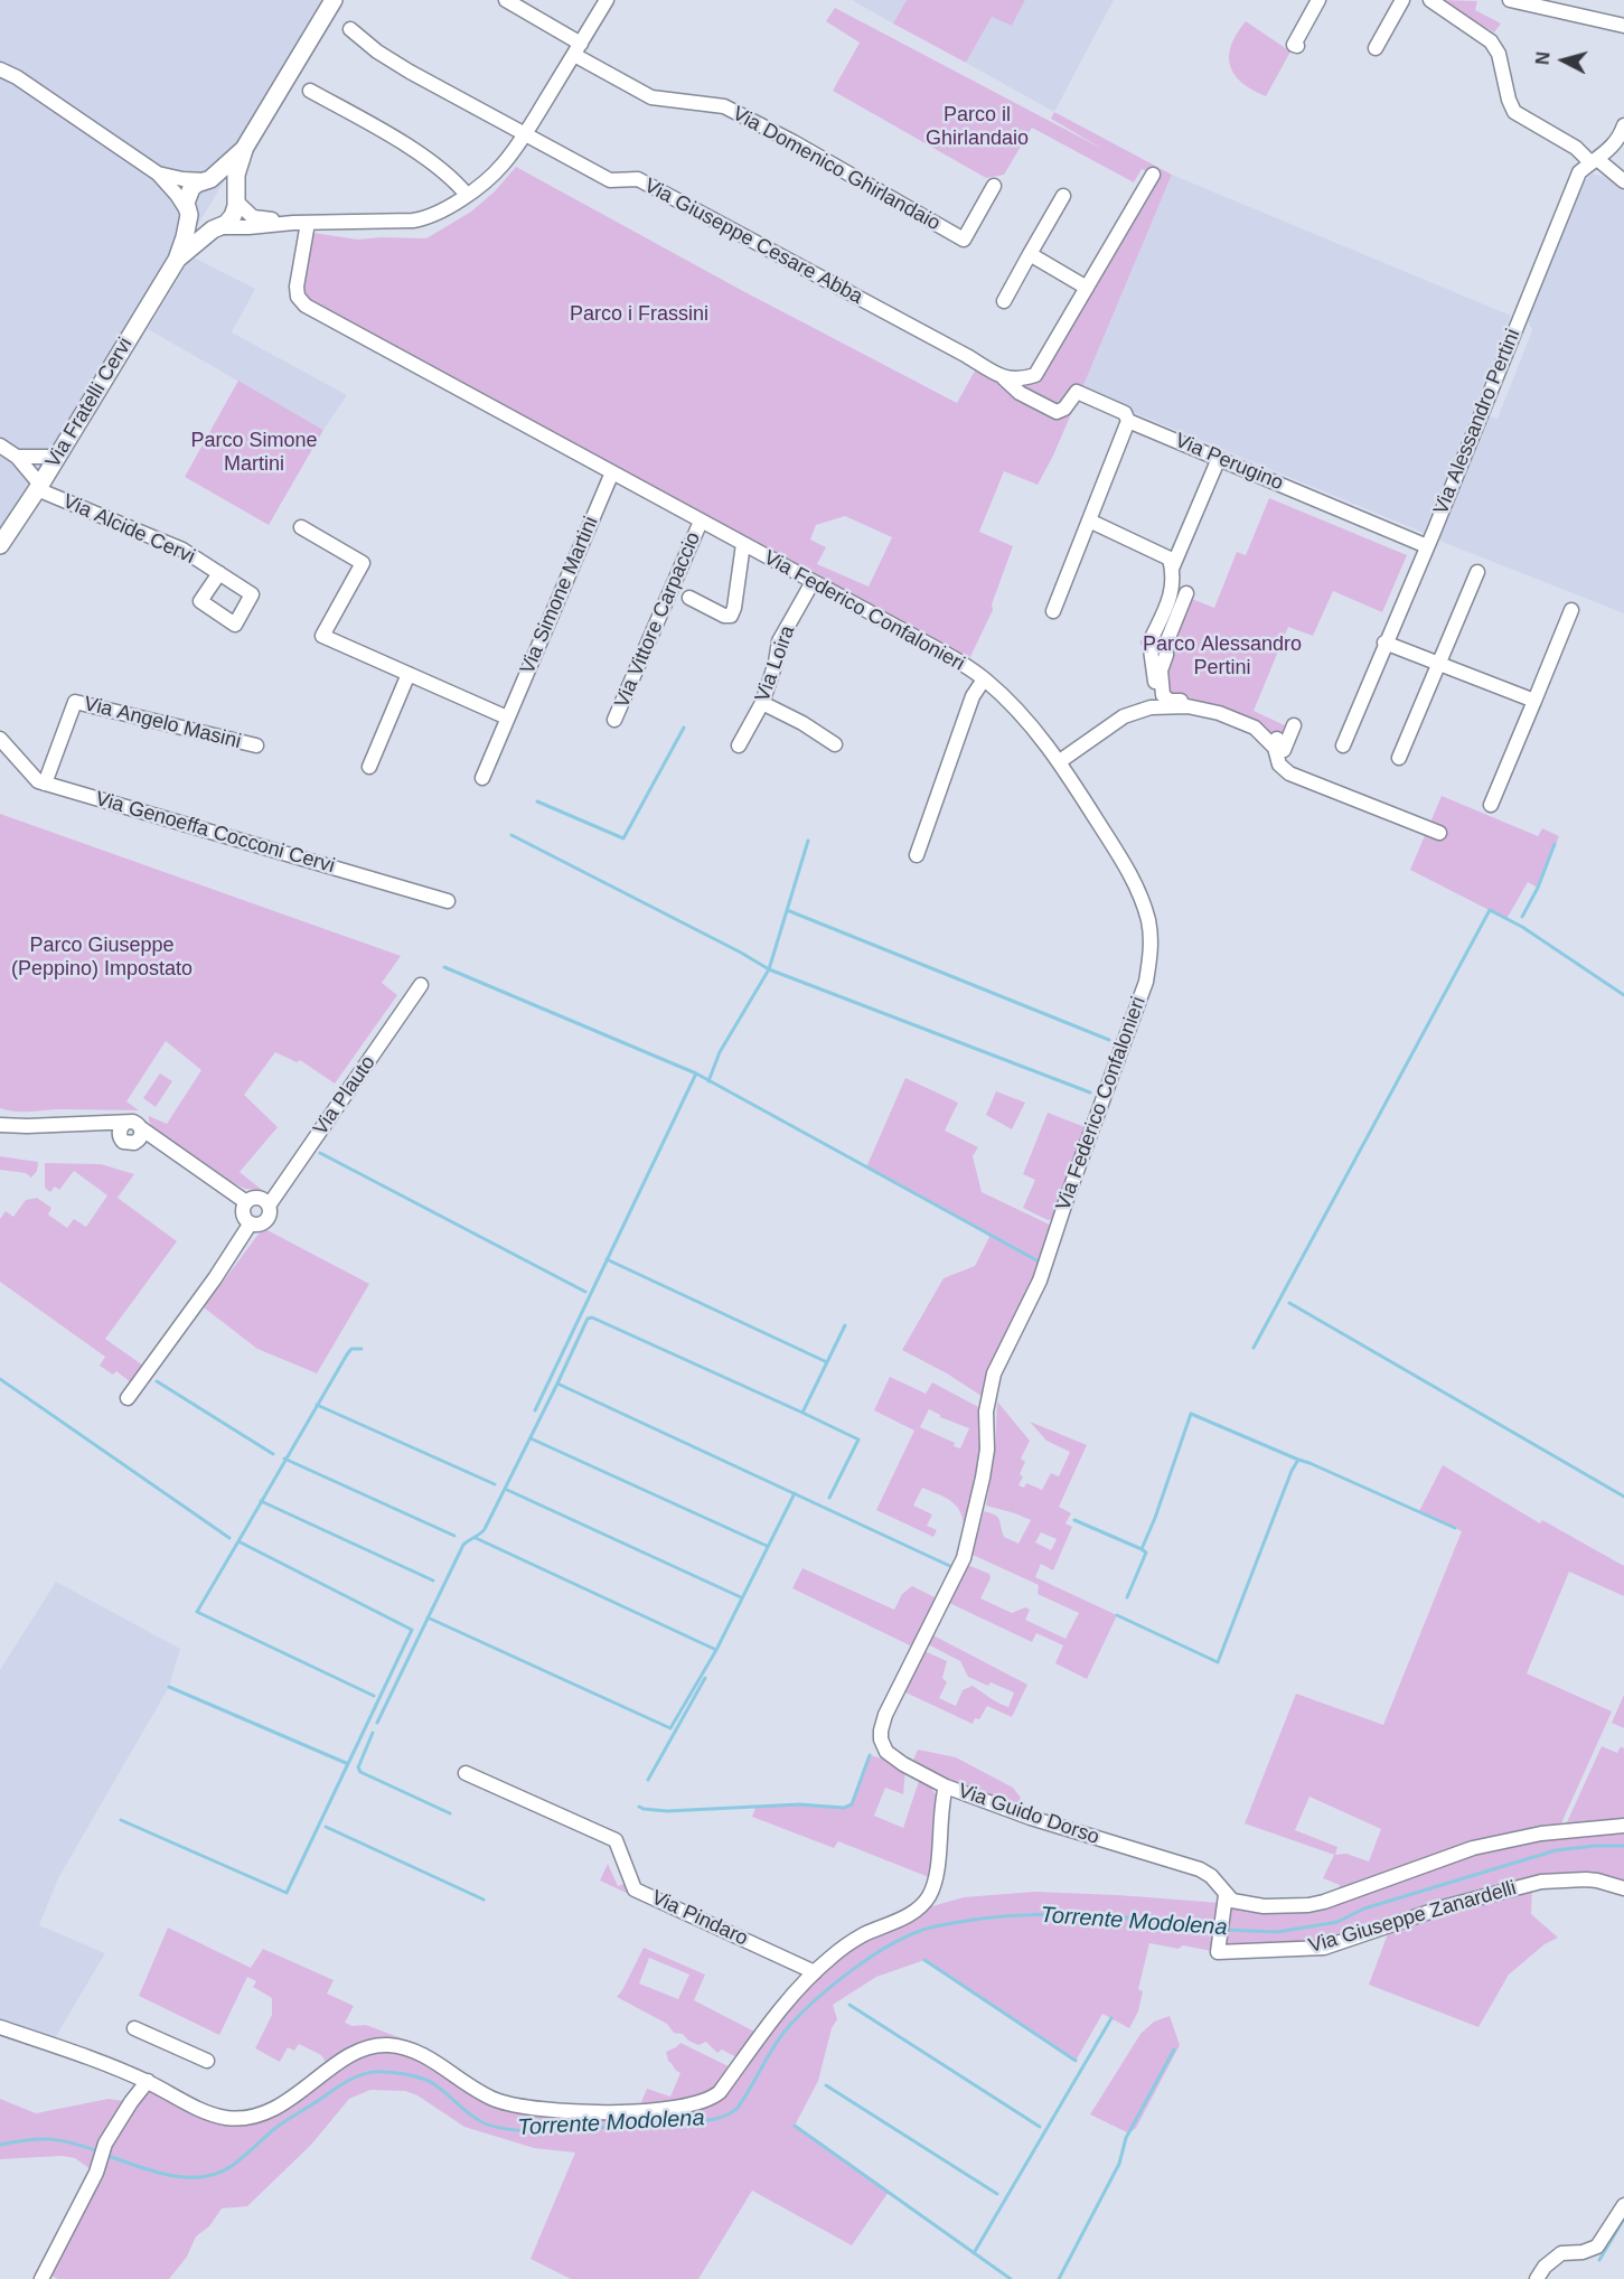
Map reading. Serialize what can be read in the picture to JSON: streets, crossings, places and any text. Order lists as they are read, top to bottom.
{
  "streets": {
    "main road": ["Via Fratelli Cervi"],
    "street": [
      "Via Domenico Ghirlandaio",
      "Via Giuseppe Cesare Abba",
      "Via Alessandro Pertini",
      "Via Perugino",
      "Via Alcide Cervi",
      "Via Simone Martini",
      "Via Federico Confalonieri",
      "Via Vittore Carpaccio",
      "Via Loira",
      "Via Angelo Masini",
      "Via Genoeffa Cocconi Cervi",
      "Via Plauto",
      "Via Guido Dorso",
      "Via Giuseppe Zanardelli",
      "Via Pindaro"
    ]
  },
  "crossings": [
    ["Via Giuseppe Cesare Abba", "Via Perugino"],
    ["Via Fratelli Cervi", "Via Alcide Cervi"],
    ["Via Alessandro Pertini", "Via Perugino"],
    ["Via Simone Martini", "Via Federico Confalonieri"],
    ["Via Federico Confalonieri", "Via Vittore Carpaccio"],
    ["Via Federico Confalonieri", "Via Loira"],
    ["Via Federico Confalonieri", "Via Guido Dorso"],
    ["Via Angelo Masini", "Via Genoeffa Cocconi Cervi"],
    ["Via Guido Dorso", "Via Giuseppe Zanardelli"],
    ["Via Guido Dorso", "Via Pindaro"]
  ],
  "water": ["Torrente Modolena"],
  "parks": [
    "Parco il Ghirlandaio",
    "Parco i Frassini",
    "Parco Simone Martini",
    "Parco Alessandro Pertini",
    "Parco Giuseppe (Peppino) Impostato"
  ],
  "north": "left"
}
